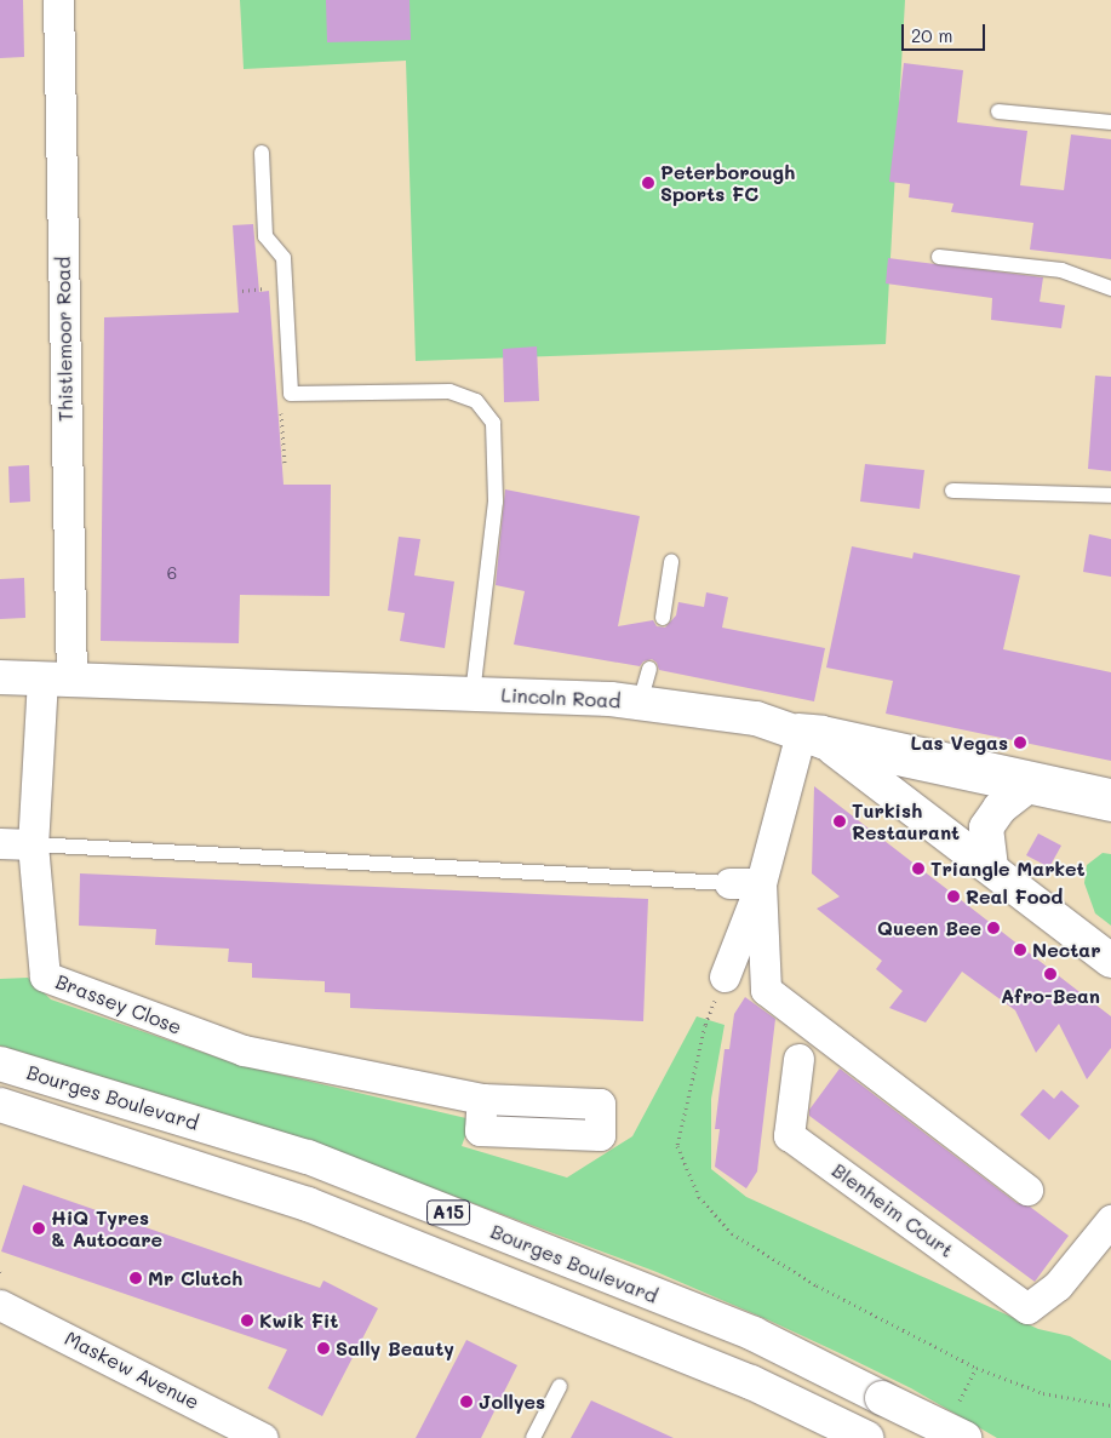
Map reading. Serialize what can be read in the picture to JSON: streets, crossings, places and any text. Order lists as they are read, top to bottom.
{
  "streets": {
    "main road": ["Lincoln Road", "Bourges Boulevard", "A15"],
    "street": [
      "Thistlemoor Road",
      "Brassey Close",
      "Blenheim Court",
      "Maskew Avenue"
    ]
  },
  "crossings": [
    ["Thistlemoor Road", "Lincoln Road"],
    ["Thistlemoor Road", "Brassey Close"],
    ["Lincoln Road", "Brassey Close"]
  ],
  "places": [
    "Peterborough Sports FC",
    "Las Vegas",
    "Turkish Restaurant",
    "Triangle Market",
    "Real Food",
    "Queen Bee",
    "Nectar",
    "Afro-Bean",
    "HiQ Tyres & Autocare",
    "Mr Clutch",
    "Kwik Fit",
    "Sally Beauty",
    "Jollyes"
  ],
  "house_numbers": ["6"],
  "scale_bar": "20 m"
}
